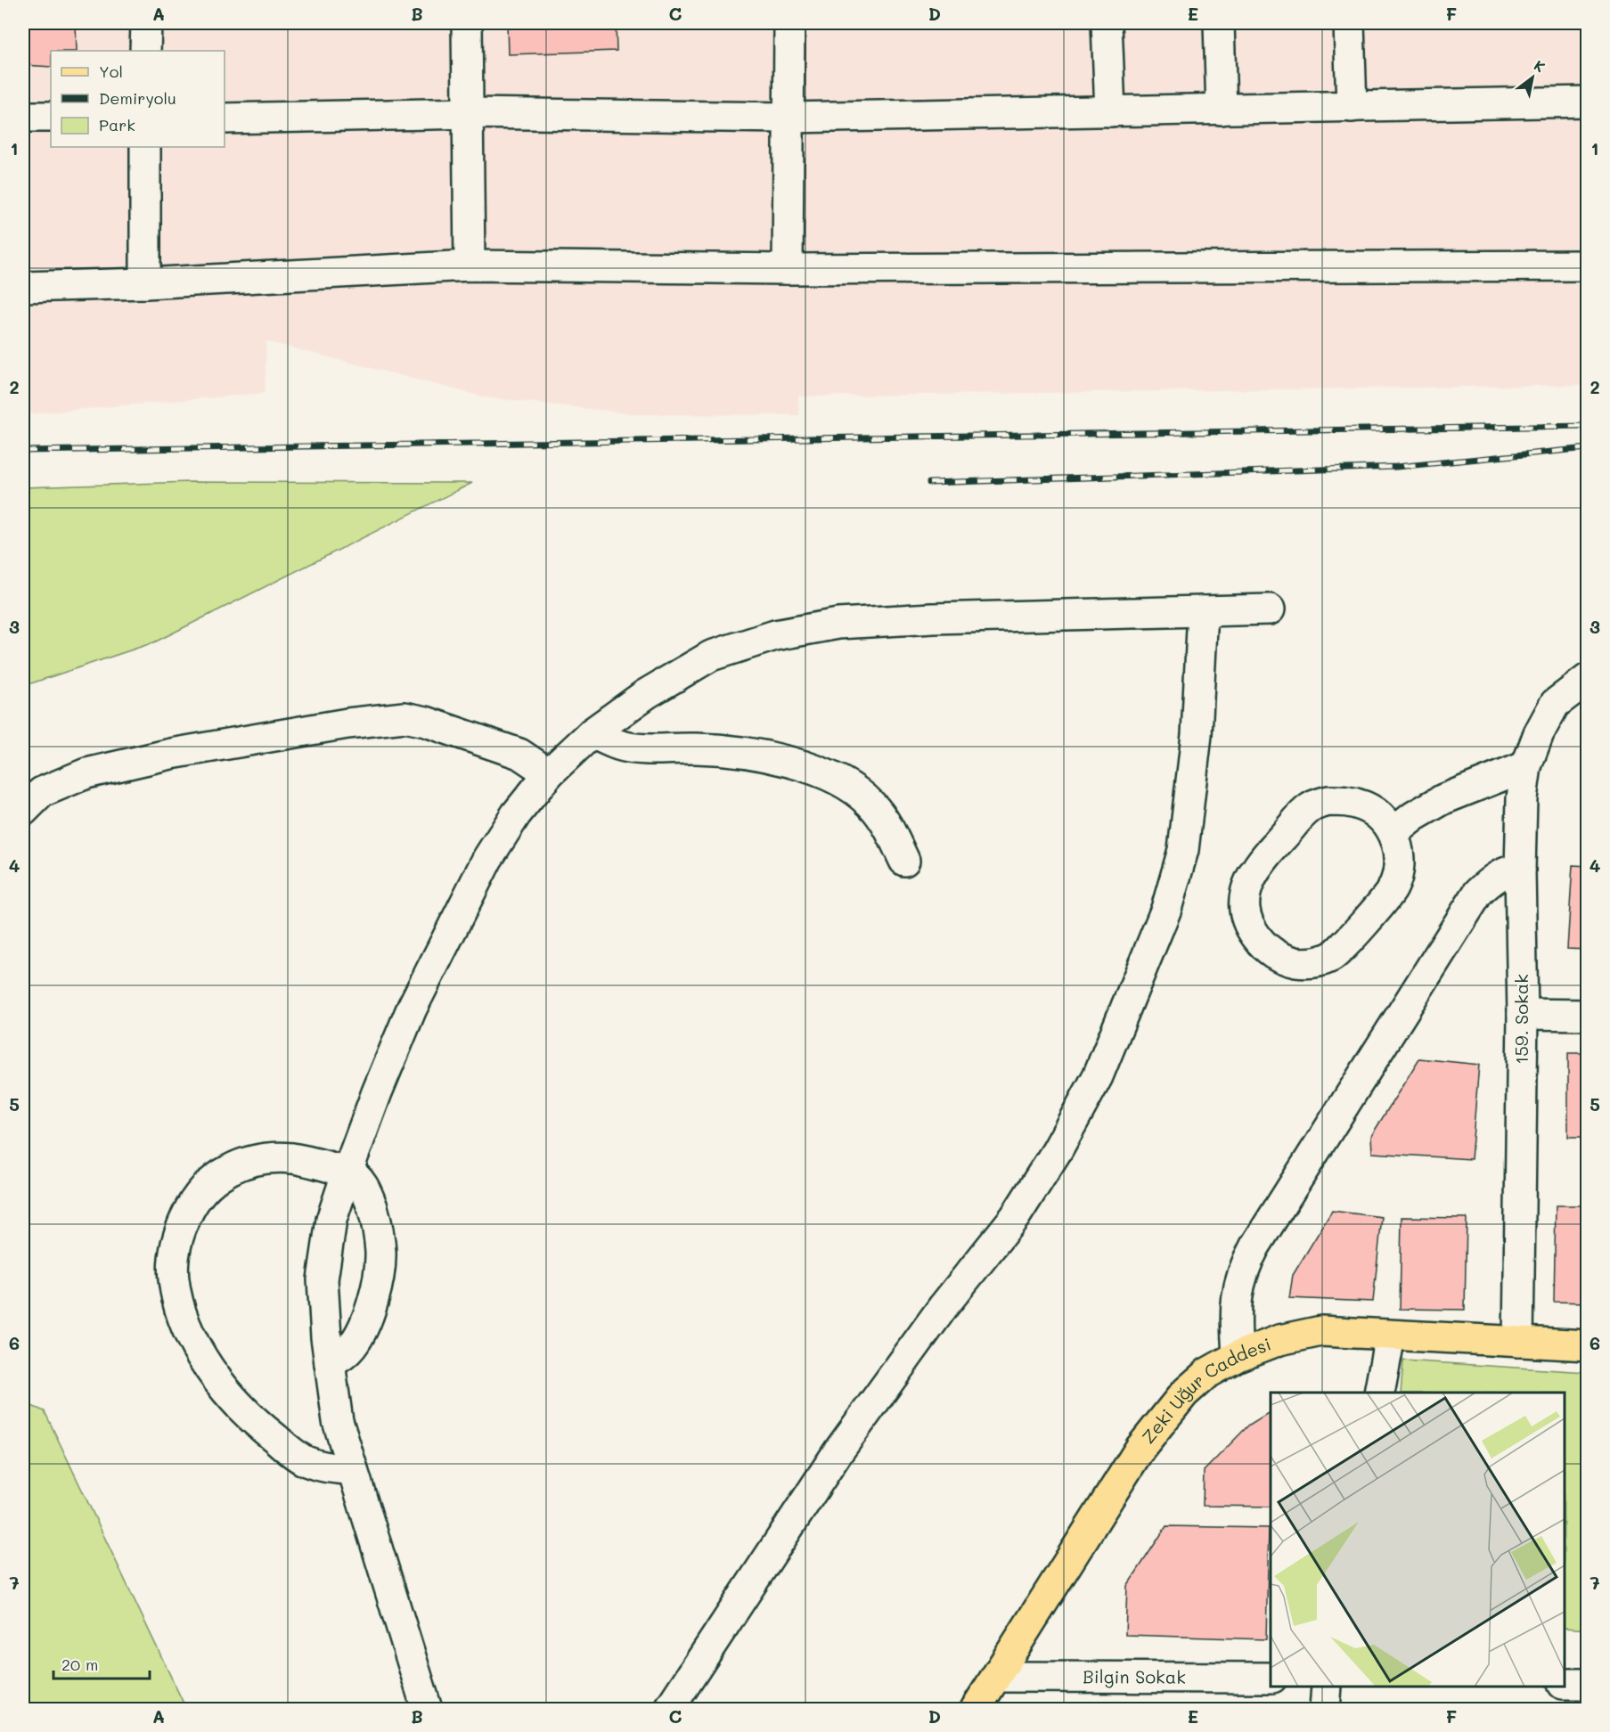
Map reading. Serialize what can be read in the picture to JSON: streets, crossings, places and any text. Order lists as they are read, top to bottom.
{
  "streets": {
    "main road": ["Zeki Uğur Caddesi"],
    "street": ["159. Sokak", "Bilgin Sokak"]
  },
  "crossings": [
    ["159. Sokak", "Zeki Uğur Caddesi"],
    ["Zeki Uğur Caddesi", "Bilgin Sokak"]
  ],
  "legend": ["Yol", "Demiryolu", "Park"],
  "scale_bar": "20 m",
  "north": "top right",
  "grid": {
    "columns": [
      "A",
      "B",
      "C",
      "D",
      "E",
      "F"
    ],
    "rows": [
      "1",
      "2",
      "3",
      "4",
      "5",
      "6",
      "7"
    ]
  }
}
